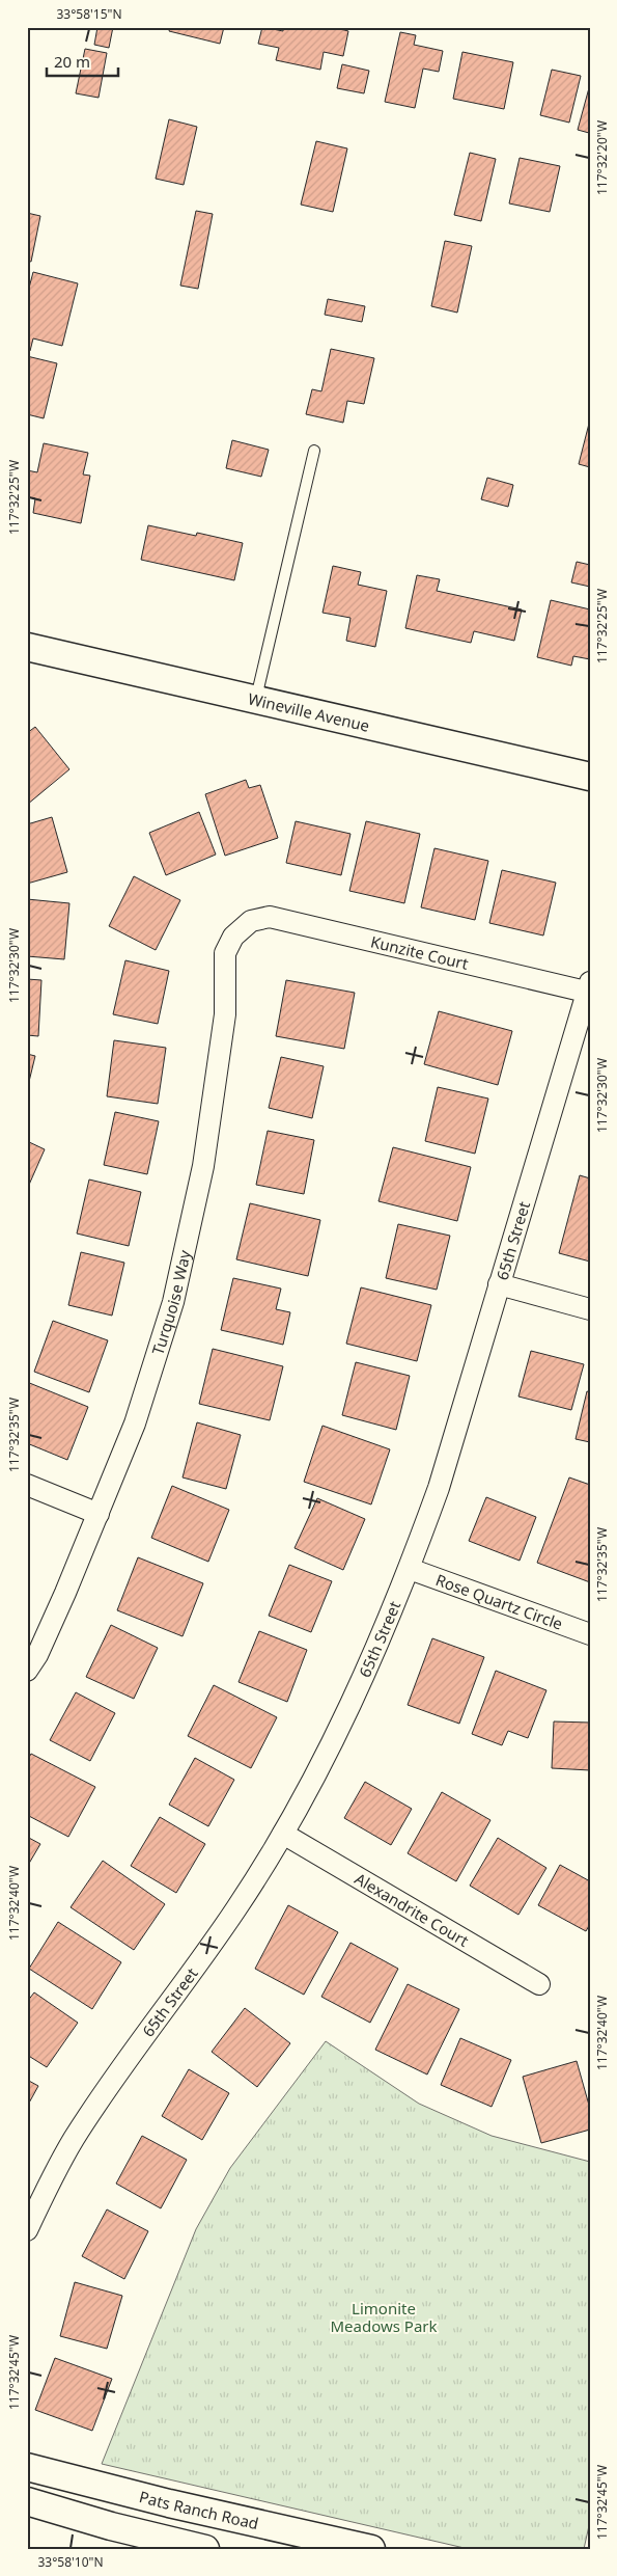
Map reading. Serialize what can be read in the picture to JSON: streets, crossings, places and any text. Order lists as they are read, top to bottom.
{
  "streets": {
    "street": [
      "Wineville Avenue",
      "Kunzite Court",
      "65th Street",
      "Turquoise Way",
      "Rose Quartz Circle",
      "Alexandrite Court",
      "Pats Ranch Road"
    ]
  },
  "crossings": [
    ["Kunzite Court", "65th Street"],
    ["Kunzite Court", "Turquoise Way"],
    ["65th Street", "Rose Quartz Circle"],
    ["65th Street", "Alexandrite Court"]
  ],
  "parks": ["Limonite Meadows Park"],
  "scale_bar": "20 m",
  "coordinates": [
    "33°58'15\"N",
    "117°32'20\"W",
    "117°32'25\"W",
    "117°32'30\"W",
    "117°32'35\"W",
    "117°32'40\"W",
    "117°32'45\"W",
    "33°58'10\"N"
  ]
}
